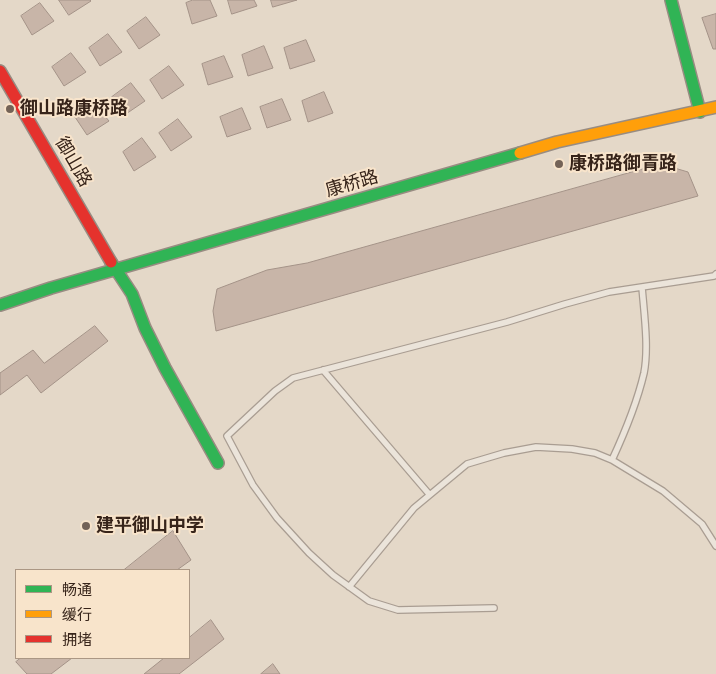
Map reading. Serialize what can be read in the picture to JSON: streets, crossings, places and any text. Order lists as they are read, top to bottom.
{
  "streets": {
    "main road": ["御山路", "康桥路"]
  },
  "crossings": [
    ["御山路", "康桥路"]
  ],
  "places": ["御山路康桥路", "康桥路御青路", "建平御山中学"],
  "legend": ["畅通", "缓行", "拥堵"]
}
